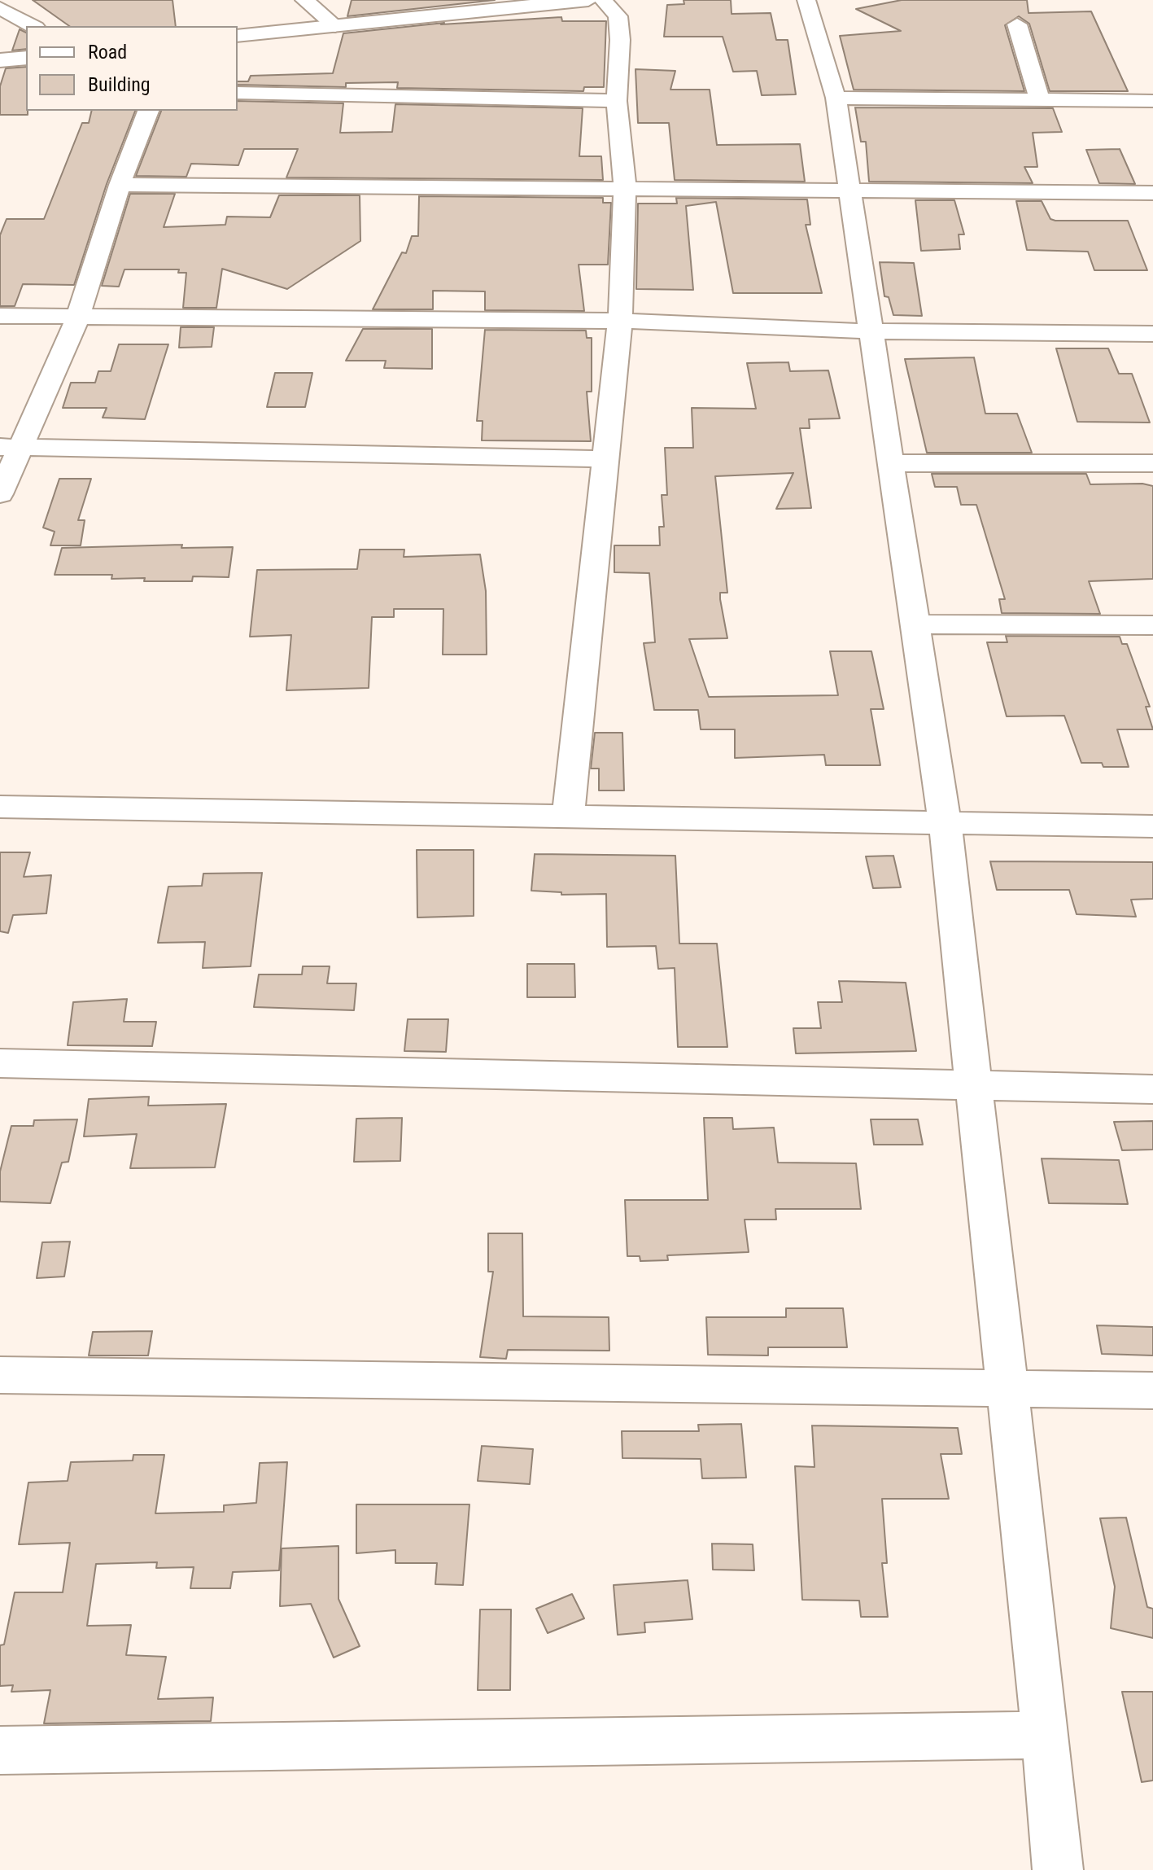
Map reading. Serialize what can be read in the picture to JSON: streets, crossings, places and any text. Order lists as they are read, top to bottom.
{
  "legend": ["Road", "Building"]
}
